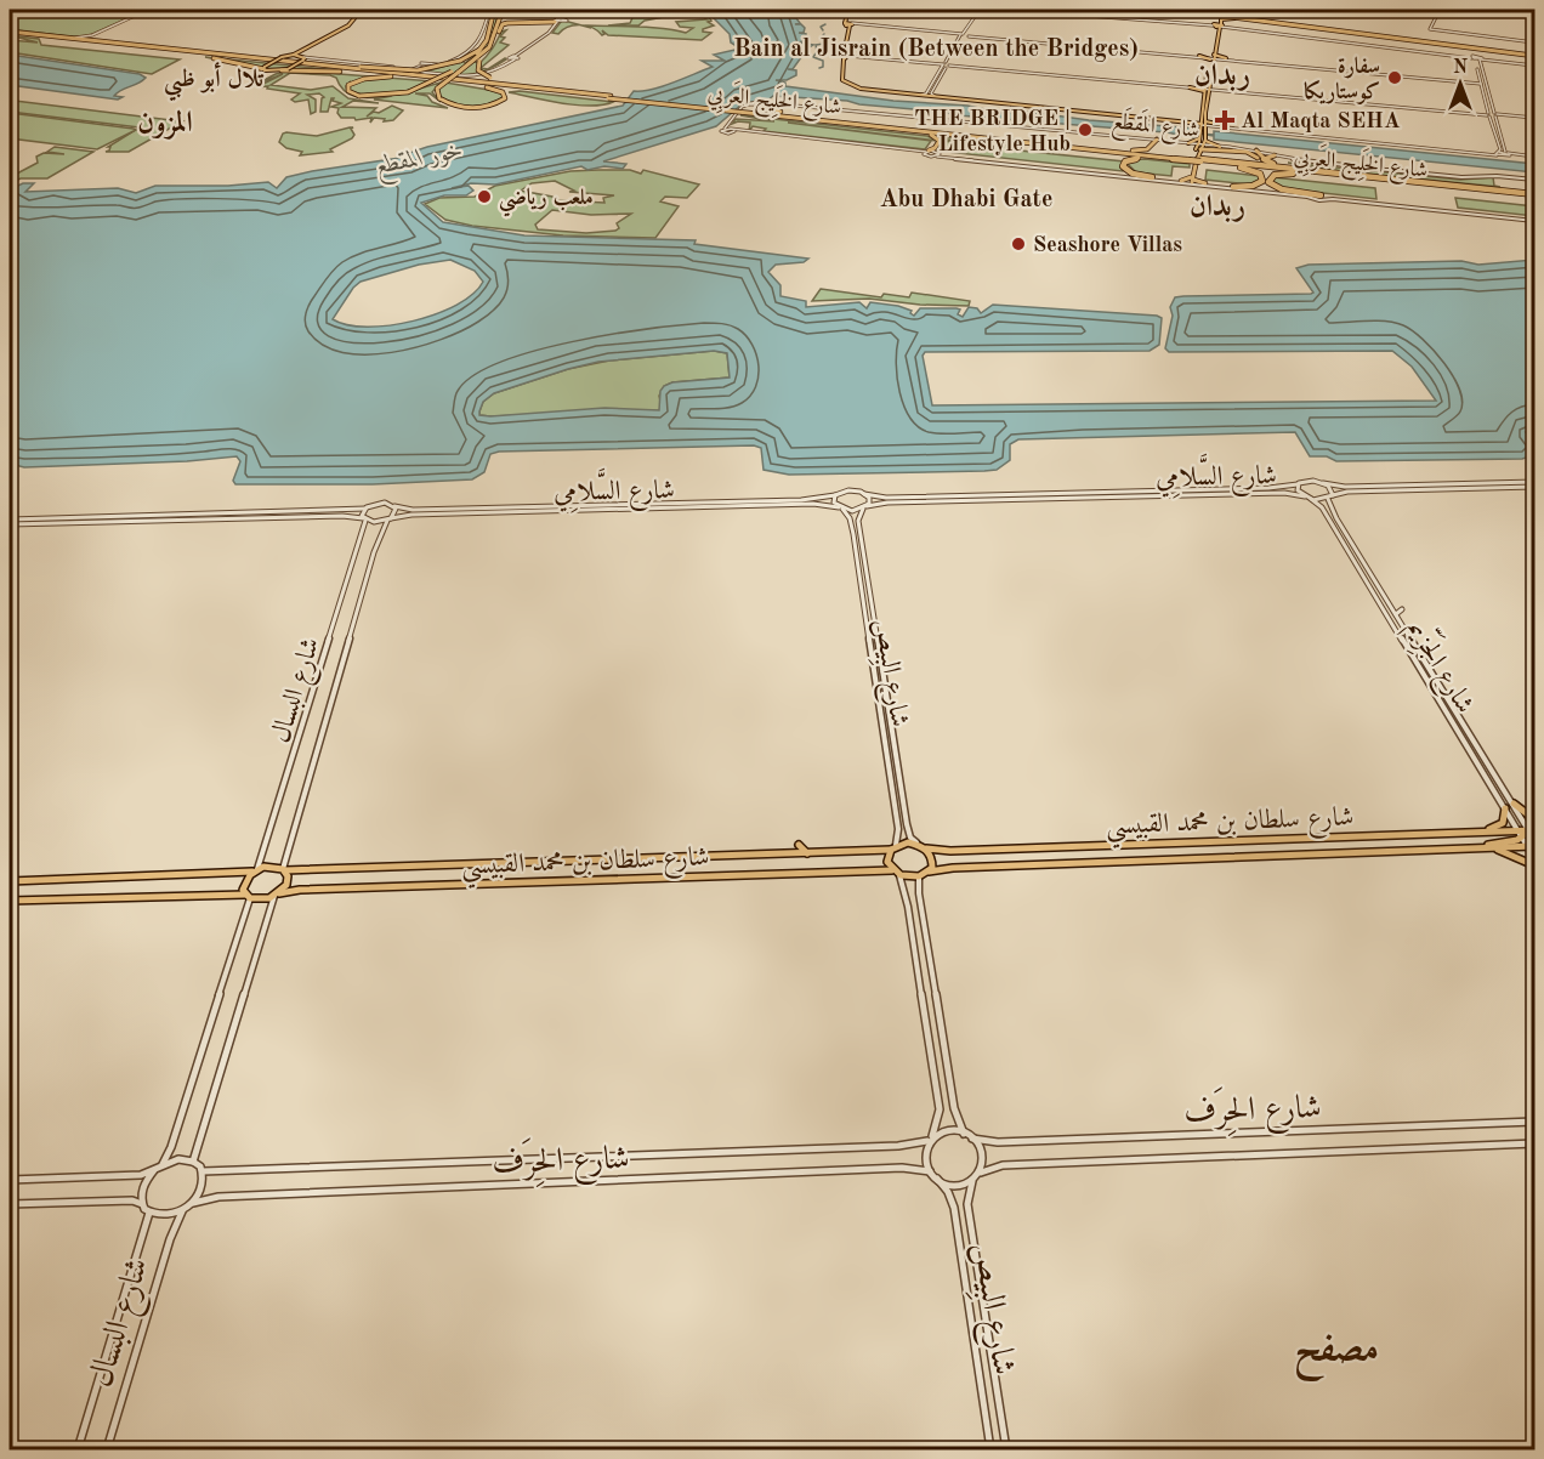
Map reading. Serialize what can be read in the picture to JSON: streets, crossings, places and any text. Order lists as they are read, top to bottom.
{
  "streets": {
    "highway": ["شارع الخَلِيج العَربِي"],
    "main road": ["شارع سلطان بن محمد القبيسي"],
    "street": [
      "شارع المَقطَع",
      "شارع السَّلامِي",
      "شارع الجَزِّيم",
      "شارع البِيص",
      "شارع البسال",
      "شارع الحِرَف"
    ]
  },
  "crossings": [
    ["شارع السَّلامِي", "شارع الجَزِّيم"],
    ["شارع السَّلامِي", "شارع البِيص"],
    ["شارع السَّلامِي", "شارع البسال"],
    ["شارع الجَزِّيم", "شارع سلطان بن محمد القبيسي"],
    ["شارع البِيص", "شارع سلطان بن محمد القبيسي"],
    ["شارع البِيص", "شارع الحِرَف"],
    ["شارع البسال", "شارع سلطان بن محمد القبيسي"],
    ["شارع البسال", "شارع الحِرَف"]
  ],
  "districts": [
    "Bain al Jisrain (Between the Bridges)",
    "ربدان",
    "تلال أبو ظبي",
    "المزون",
    "Abu Dhabi Gate",
    "ربدان",
    "مصفح"
  ],
  "water": ["خور المقطع"],
  "places": {
    "other": [
      "سفارة كوستاريكا",
      "THE BRIDGE | Lifestyle Hub",
      "ملعب رياضي",
      "Seashore Villas"
    ],
    "health": ["Al Maqta SEHA"]
  },
  "north": "top"
}
